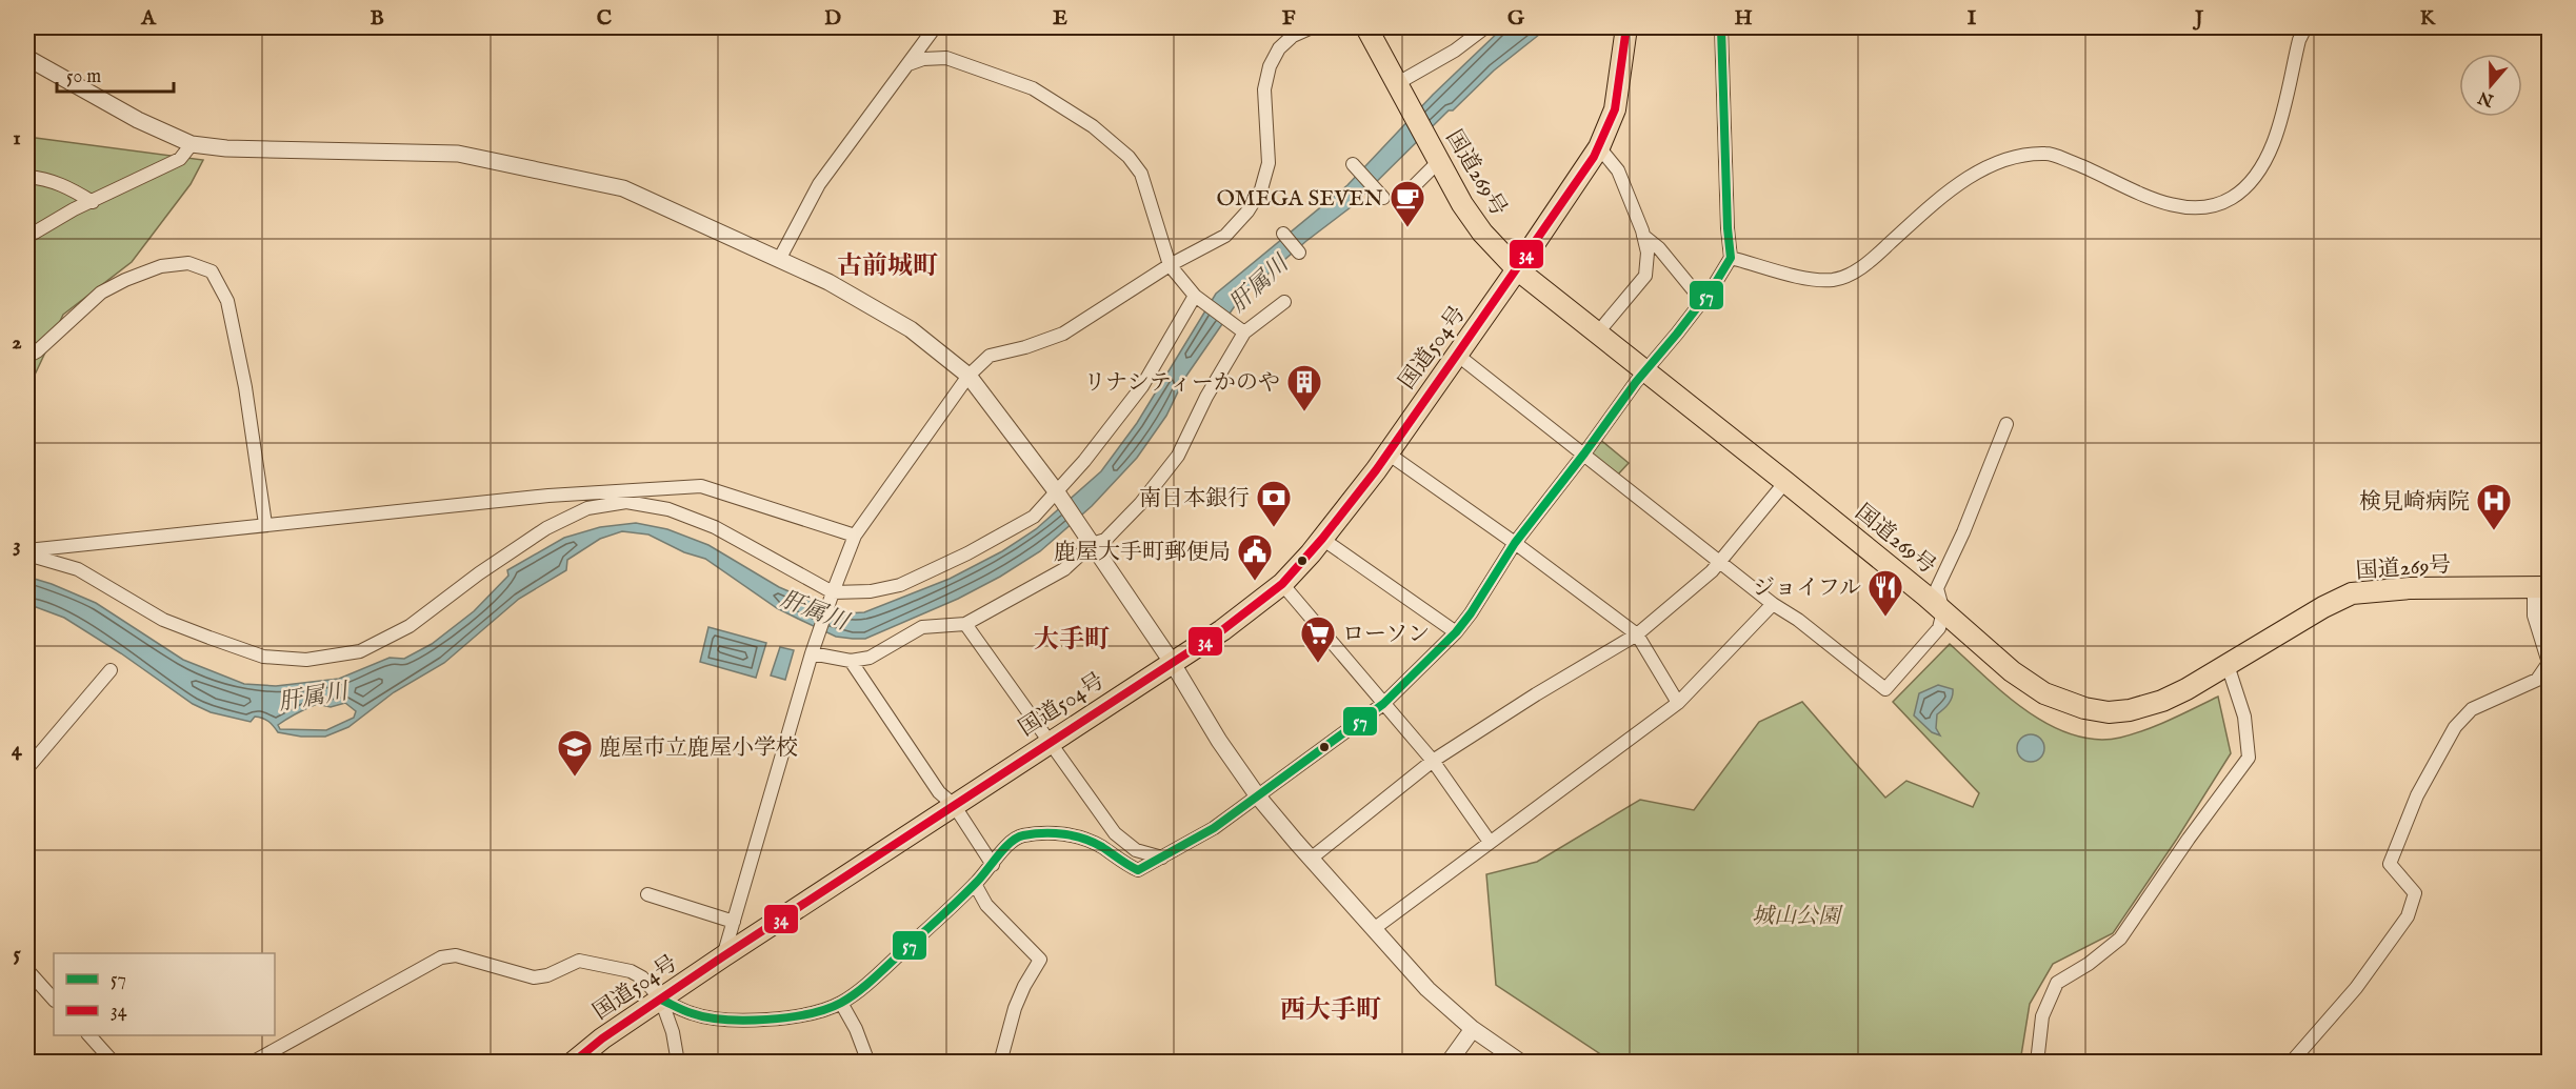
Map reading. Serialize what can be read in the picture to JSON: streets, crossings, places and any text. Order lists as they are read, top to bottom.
{
  "streets": {
    "main road": ["国道269号", "国道504号"]
  },
  "crossings": [
    ["国道269号", "国道504号"]
  ],
  "districts": ["古前城町", "大手町", "西大手町"],
  "water": ["肝属川"],
  "parks": ["城山公園"],
  "places": {
    "cafe": ["OMEGA SEVEN"],
    "building": ["リナシティーかのや"],
    "bank": ["南日本銀行"],
    "hospital": ["検見崎病院"],
    "public building": ["鹿屋大手町郵便局"],
    "restaurant": ["ジョイフル"],
    "supermarket": ["ローソン"],
    "school or university": ["鹿屋市立鹿屋小学校"]
  },
  "lines": ["transit line 57", "transit line 34"],
  "legend": ["57", "34"],
  "scale_bar": "50 m",
  "north": "bottom",
  "grid": {
    "columns": [
      "A",
      "B",
      "C",
      "D",
      "E",
      "F",
      "G",
      "H",
      "I",
      "J",
      "K"
    ],
    "rows": [
      "1",
      "2",
      "3",
      "4",
      "5"
    ]
  }
}
